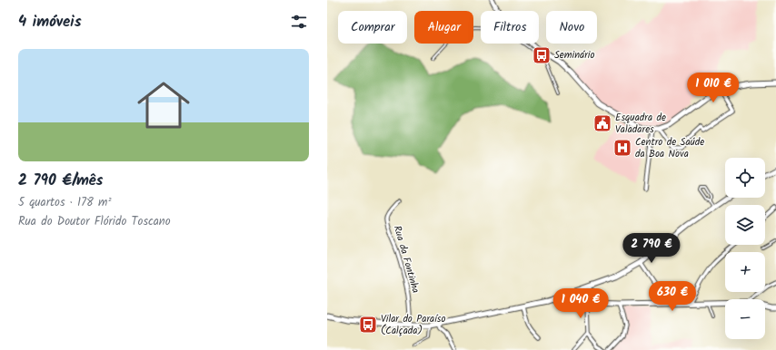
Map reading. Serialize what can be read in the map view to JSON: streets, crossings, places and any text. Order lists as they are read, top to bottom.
{
  "streets": {
    "street": ["Rua da Fontinha"]
  },
  "places": {
    "bus stop": ["Seminário", "Vilar do Paraíso (Calçada)"],
    "public building": ["Esquadra de Valadares"],
    "hospital": ["Centro de Saúde da Boa Nova"]
  },
  "page": {
    "heading": "4 imóveis",
    "chip": [
      "Comprar",
      "Alugar",
      "Filtros",
      "Novo"
    ],
    "list": [
      {
        "name": "2 790 €/mês",
        "note": "5 quartos · 178 m² · Rua do Doutor Flórido Toscano"
      }
    ],
    "price": [
      "1 010 €",
      "2 790 €",
      "630 €",
      "1 040 €"
    ],
    "map_buttons": ["+", "−"]
  }
}
